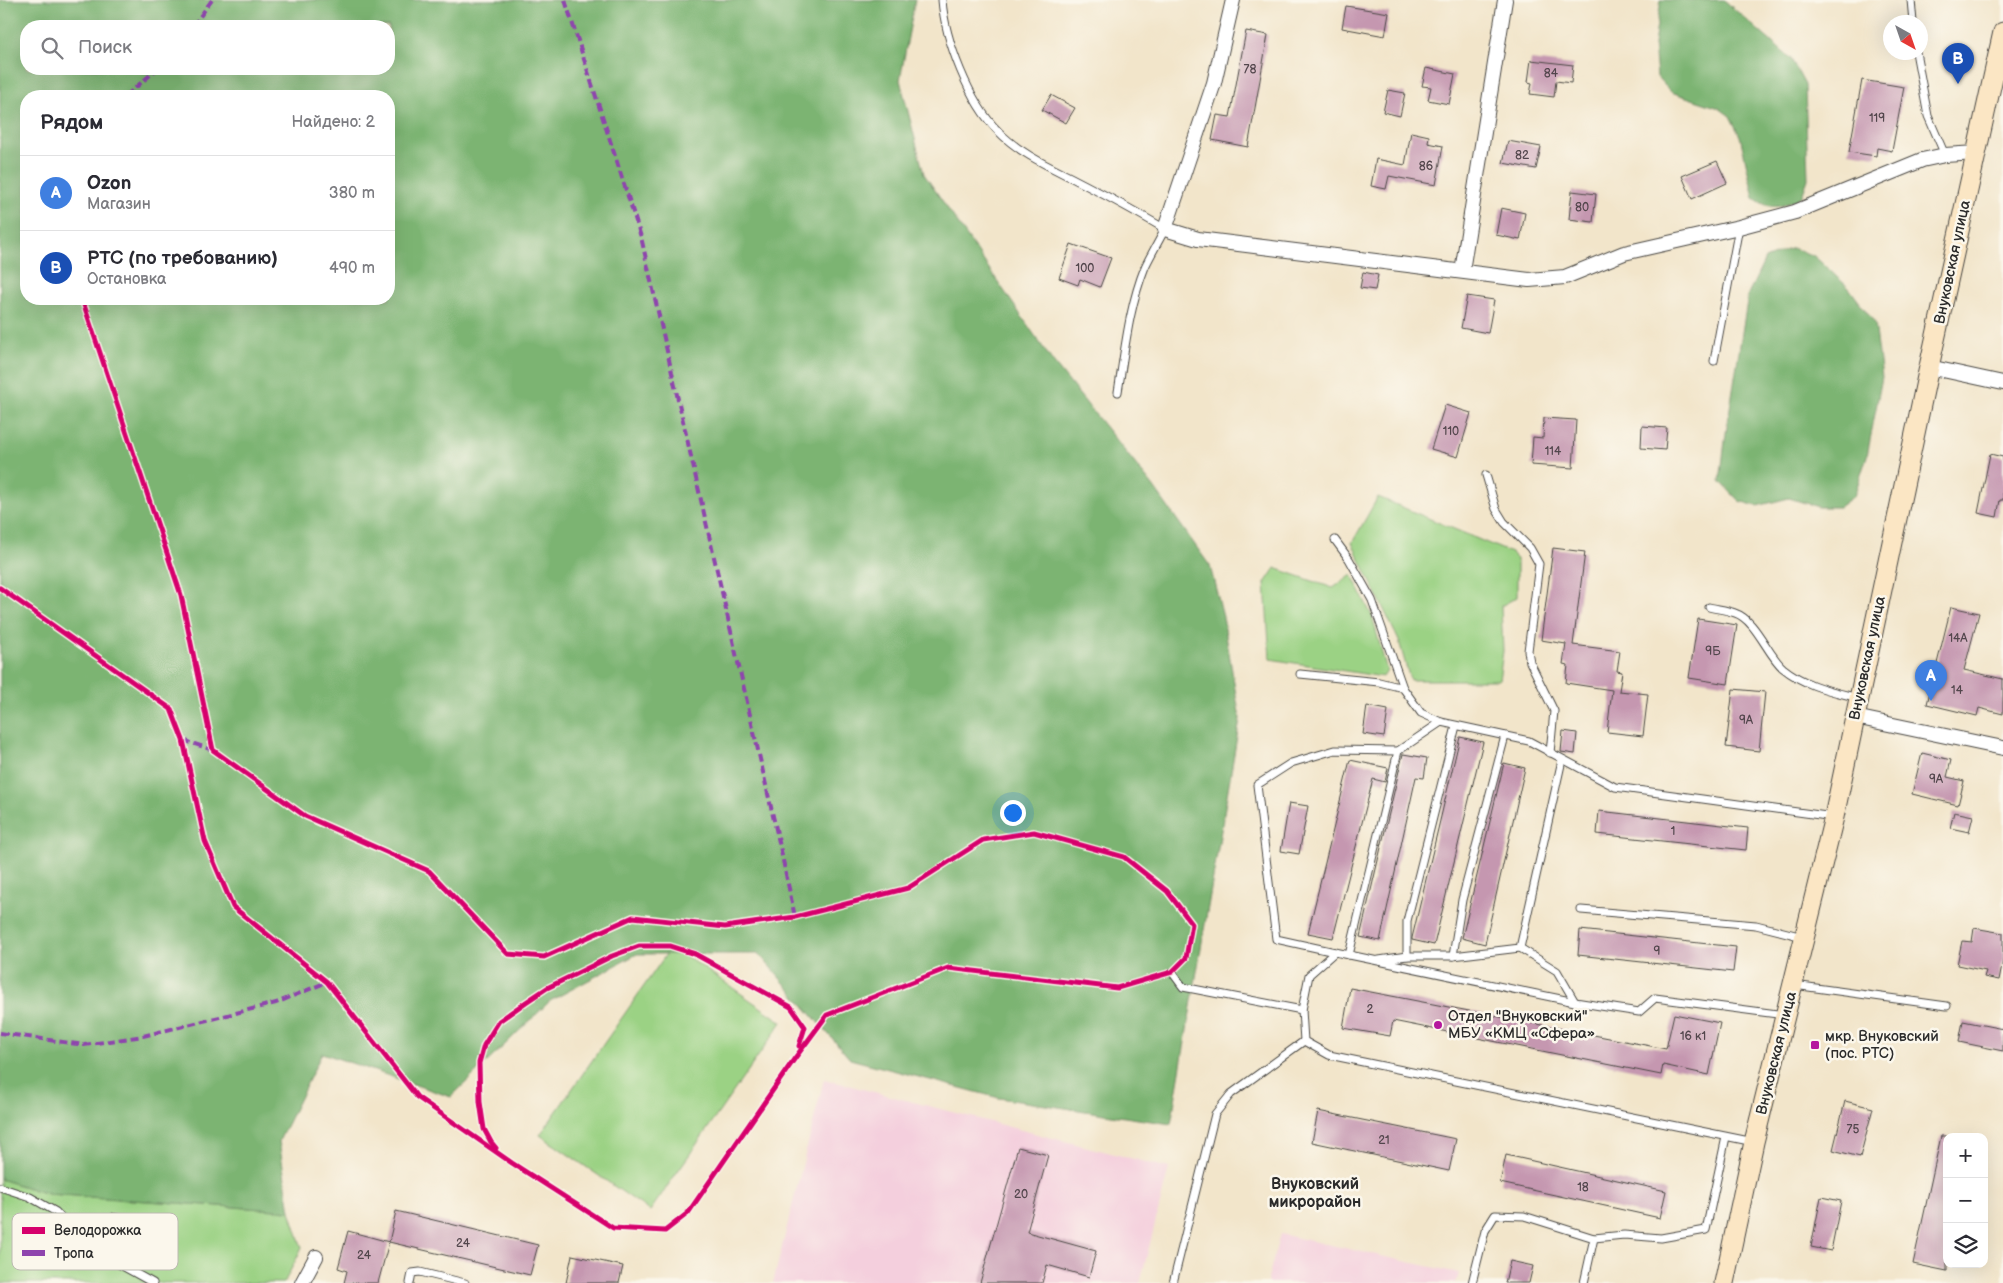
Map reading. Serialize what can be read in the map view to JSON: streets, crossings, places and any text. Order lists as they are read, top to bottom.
{
  "streets": {
    "main road": ["Внуковская улица"]
  },
  "districts": ["Внуковский микрорайон"],
  "places": {
    "other": ["Отдел \"Внуковский\" МБУ «КМЦ «Сфера»"],
    "transit": ["мкр. Внуковский (пос. РТС)"]
  },
  "house_numbers": [
    "78",
    "84",
    "119",
    "82",
    "86",
    "80",
    "100",
    "110",
    "114",
    "14А",
    "9Б",
    "14",
    "9А",
    "9А",
    "1",
    "9",
    "2",
    "16 к1",
    "75",
    "21",
    "18",
    "20",
    "24",
    "24"
  ],
  "legend": ["Велодорожка", "Тропа"],
  "north": "bottom right",
  "page": {
    "search": "Поиск",
    "pins": ["B", "A"],
    "heading": ["Рядом", "Найдено: 2"],
    "list": [
      {
        "mark": "A",
        "name": "Ozon",
        "note": "Магазин",
        "value": "380 m"
      },
      {
        "mark": "B",
        "name": "РТС (по требованию)",
        "note": "Остановка",
        "value": "490 m"
      }
    ],
    "map_buttons": ["+", "−"]
  }
}
